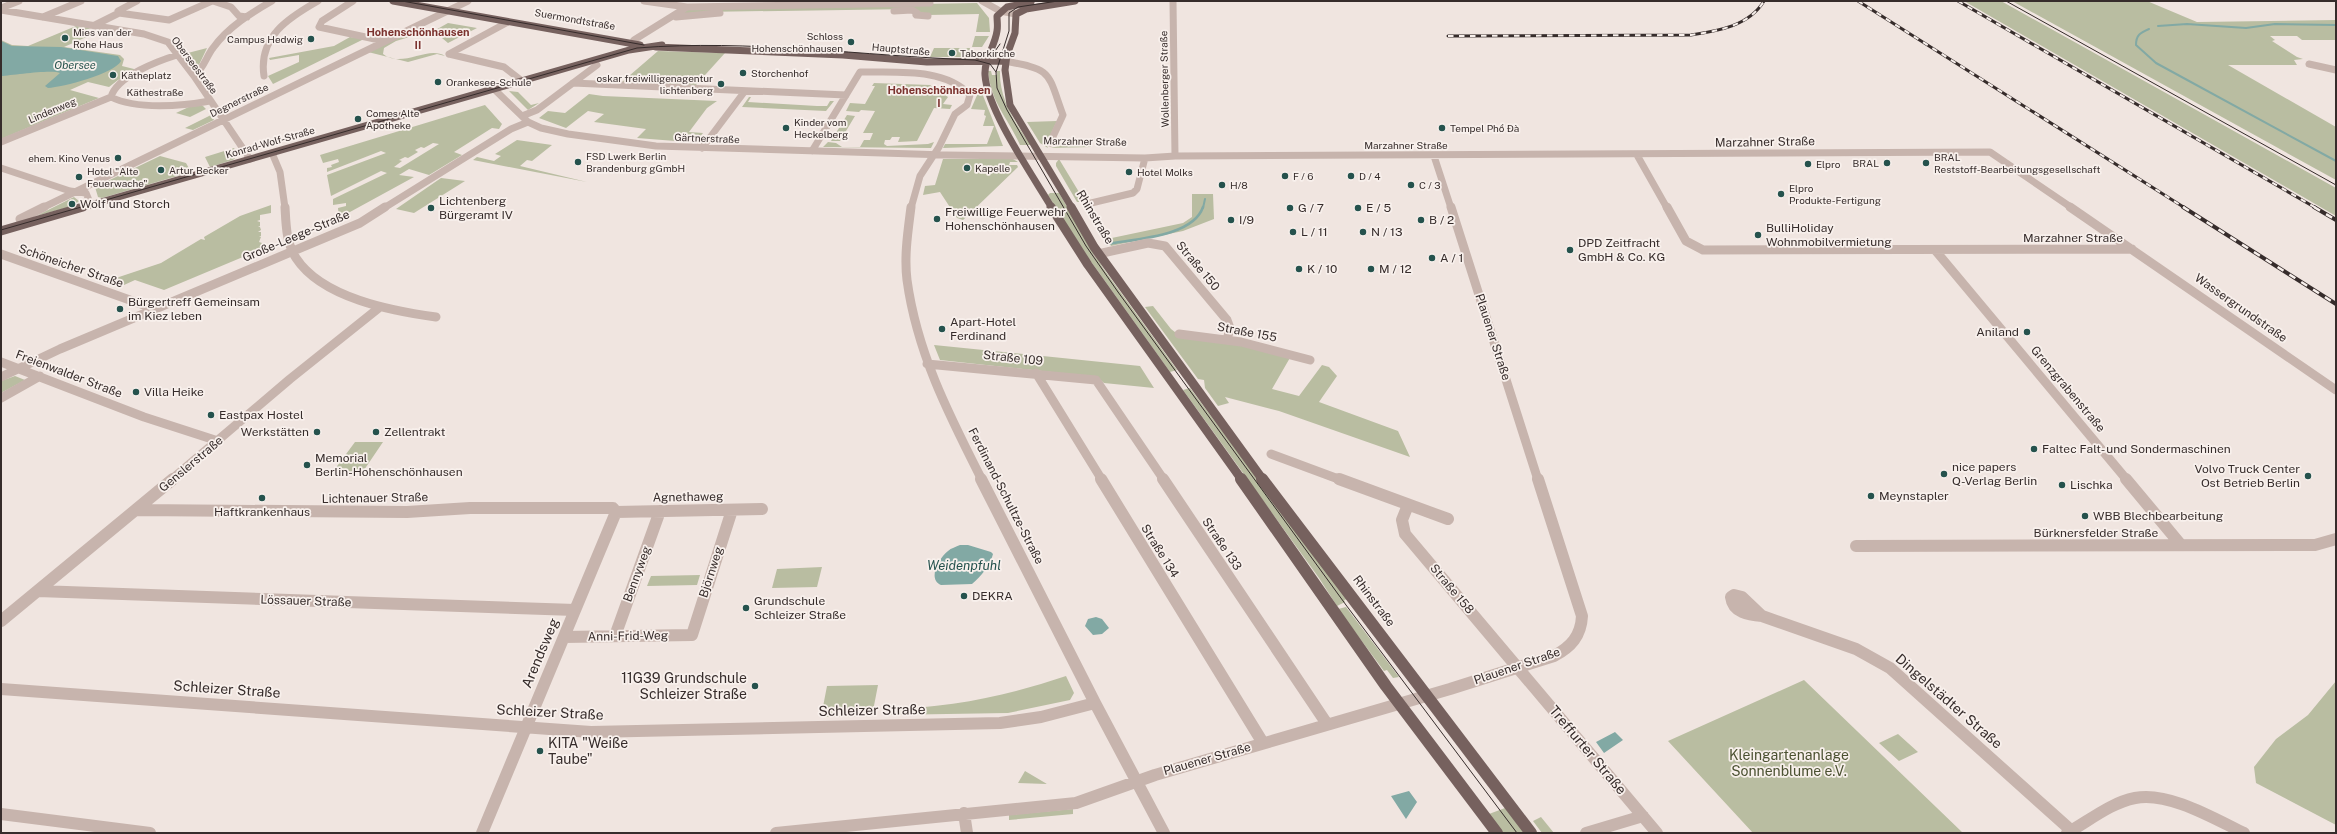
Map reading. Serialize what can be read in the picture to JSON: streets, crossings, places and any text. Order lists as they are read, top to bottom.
{
  "streets": {
    "main road": [
      "Suermondtstraße",
      "Hauptstraße",
      "Konrad-Wolf-Straße",
      "Rhinstraße"
    ],
    "street": [
      "Oberseestraße",
      "Wollenberger Straße",
      "Käthestraße",
      "Degnerstraße",
      "Lindenweg",
      "Gärtnerstraße",
      "Marzahner Straße",
      "Große-Leege-Straße",
      "Schöneicher Straße",
      "Straße 150",
      "Wassergrundstraße",
      "Straße 155",
      "Plauener Straße",
      "Straße 109",
      "Freienwalder Straße",
      "Grenzgrabenstraße",
      "Genslerstraße",
      "Ferdinand-Schultze-Straße",
      "Agnethaweg",
      "Lichtenauer Straße",
      "Bürknersfelder Straße",
      "Straße 133",
      "Straße 134",
      "Björnweg",
      "Bennyweg",
      "Straße 158",
      "Lössauer Straße",
      "Anni-Frid-Weg",
      "Arendsweg",
      "Schleizer Straße",
      "Dingelstädter Straße",
      "Treffurter Straße"
    ]
  },
  "crossings": [
    ["Suermondtstraße", "Hauptstraße"],
    ["Suermondtstraße", "Degnerstraße"],
    ["Suermondtstraße", "Konrad-Wolf-Straße"],
    ["Hauptstraße", "Konrad-Wolf-Straße"],
    ["Hauptstraße", "Rhinstraße"],
    ["Oberseestraße", "Käthestraße"],
    ["Oberseestraße", "Degnerstraße"],
    ["Oberseestraße", "Konrad-Wolf-Straße"],
    ["Wollenberger Straße", "Marzahner Straße"],
    ["Käthestraße", "Lindenweg"],
    ["Gärtnerstraße", "Marzahner Straße"],
    ["Gärtnerstraße", "Konrad-Wolf-Straße"],
    ["Gärtnerstraße", "Große-Leege-Straße"],
    ["Gärtnerstraße", "Ferdinand-Schultze-Straße"],
    ["Marzahner Straße", "Rhinstraße"],
    ["Marzahner Straße", "Wassergrundstraße"],
    ["Marzahner Straße", "Plauener Straße"],
    ["Marzahner Straße", "Grenzgrabenstraße"],
    ["Rhinstraße", "Straße 150"],
    ["Rhinstraße", "Plauener Straße"],
    ["Große-Leege-Straße", "Schöneicher Straße"],
    ["Große-Leege-Straße", "Freienwalder Straße"],
    ["Straße 150", "Straße 155"],
    ["Plauener Straße", "Ferdinand-Schultze-Straße"],
    ["Plauener Straße", "Straße 133"],
    ["Plauener Straße", "Straße 134"],
    ["Plauener Straße", "Straße 158"],
    ["Plauener Straße", "Treffurter Straße"],
    ["Straße 109", "Ferdinand-Schultze-Straße"],
    ["Straße 109", "Straße 133"],
    ["Straße 109", "Straße 134"],
    ["Freienwalder Straße", "Genslerstraße"],
    ["Grenzgrabenstraße", "Bürknersfelder Straße"],
    ["Genslerstraße", "Lichtenauer Straße"],
    ["Genslerstraße", "Lössauer Straße"],
    ["Ferdinand-Schultze-Straße", "Schleizer Straße"],
    ["Agnethaweg", "Lichtenauer Straße"],
    ["Agnethaweg", "Björnweg"],
    ["Agnethaweg", "Bennyweg"],
    ["Agnethaweg", "Arendsweg"],
    ["Lichtenauer Straße", "Arendsweg"],
    ["Björnweg", "Anni-Frid-Weg"],
    ["Bennyweg", "Anni-Frid-Weg"],
    ["Straße 158", "Treffurter Straße"],
    ["Lössauer Straße", "Arendsweg"],
    ["Anni-Frid-Weg", "Arendsweg"],
    ["Arendsweg", "Schleizer Straße"]
  ],
  "districts": ["Hohenschönhausen II", "Hohenschönhausen I"],
  "water": ["Obersee", "Weidenpfuhl"],
  "parks": ["Kleingartenanlage Sonnenblume e.V."],
  "places": [
    "Mies van der Rohe Haus",
    "Campus Hedwig",
    "Schloss Hohenschönhausen",
    "Taborkirche",
    "Storchenhof",
    "Kätheplatz",
    "Orankesee-Schule",
    "oskar freiwilligenagentur lichtenberg",
    "Comes Alte Apotheke",
    "Kinder vom Heckelberg",
    "Tempel Phổ Đà",
    "ehem. Kino Venus",
    "FSD Lwerk Berlin Brandenburg gGmbH",
    "BRAL",
    "BRAL Reststoff-Bearbeitungsgesellschaft",
    "Elpro",
    "Kapelle",
    "Artur Becker",
    "Hotel Molks",
    "F / 6",
    "D / 4",
    "Hotel \"Alte Feuerwache\"",
    "H/8",
    "C / 3",
    "Elpro Produkte-Fertigung",
    "Wolf und Storch",
    "Lichtenberg Bürgeramt IV",
    "G / 7",
    "E / 5",
    "Freiwillige Feuerwehr Hohenschönhausen",
    "I/9",
    "B / 2",
    "L / 11",
    "N / 13",
    "BulliHoliday Wohnmobilvermietung",
    "DPD Zeitfracht GmbH & Co. KG",
    "A / 1",
    "K / 10",
    "M / 12",
    "Bürgertreff Gemeinsam im Kiez leben",
    "Apart-Hotel Ferdinand",
    "Aniland",
    "Villa Heike",
    "Eastpax Hostel",
    "Werkstätten",
    "Zellentrakt",
    "Faltec Falt- und Sondermaschinen",
    "Memorial Berlin-Hohenschönhausen",
    "nice papers Q-Verlag Berlin",
    "Volvo Truck Center Ost Betrieb Berlin",
    "Lischka",
    "Meynstapler",
    "Haftkrankenhaus",
    "WBB Blechbearbeitung",
    "DEKRA",
    "Grundschule Schleizer Straße",
    "11G39 Grundschule Schleizer Straße",
    "KITA \"Weiße Taube\""
  ]
}
